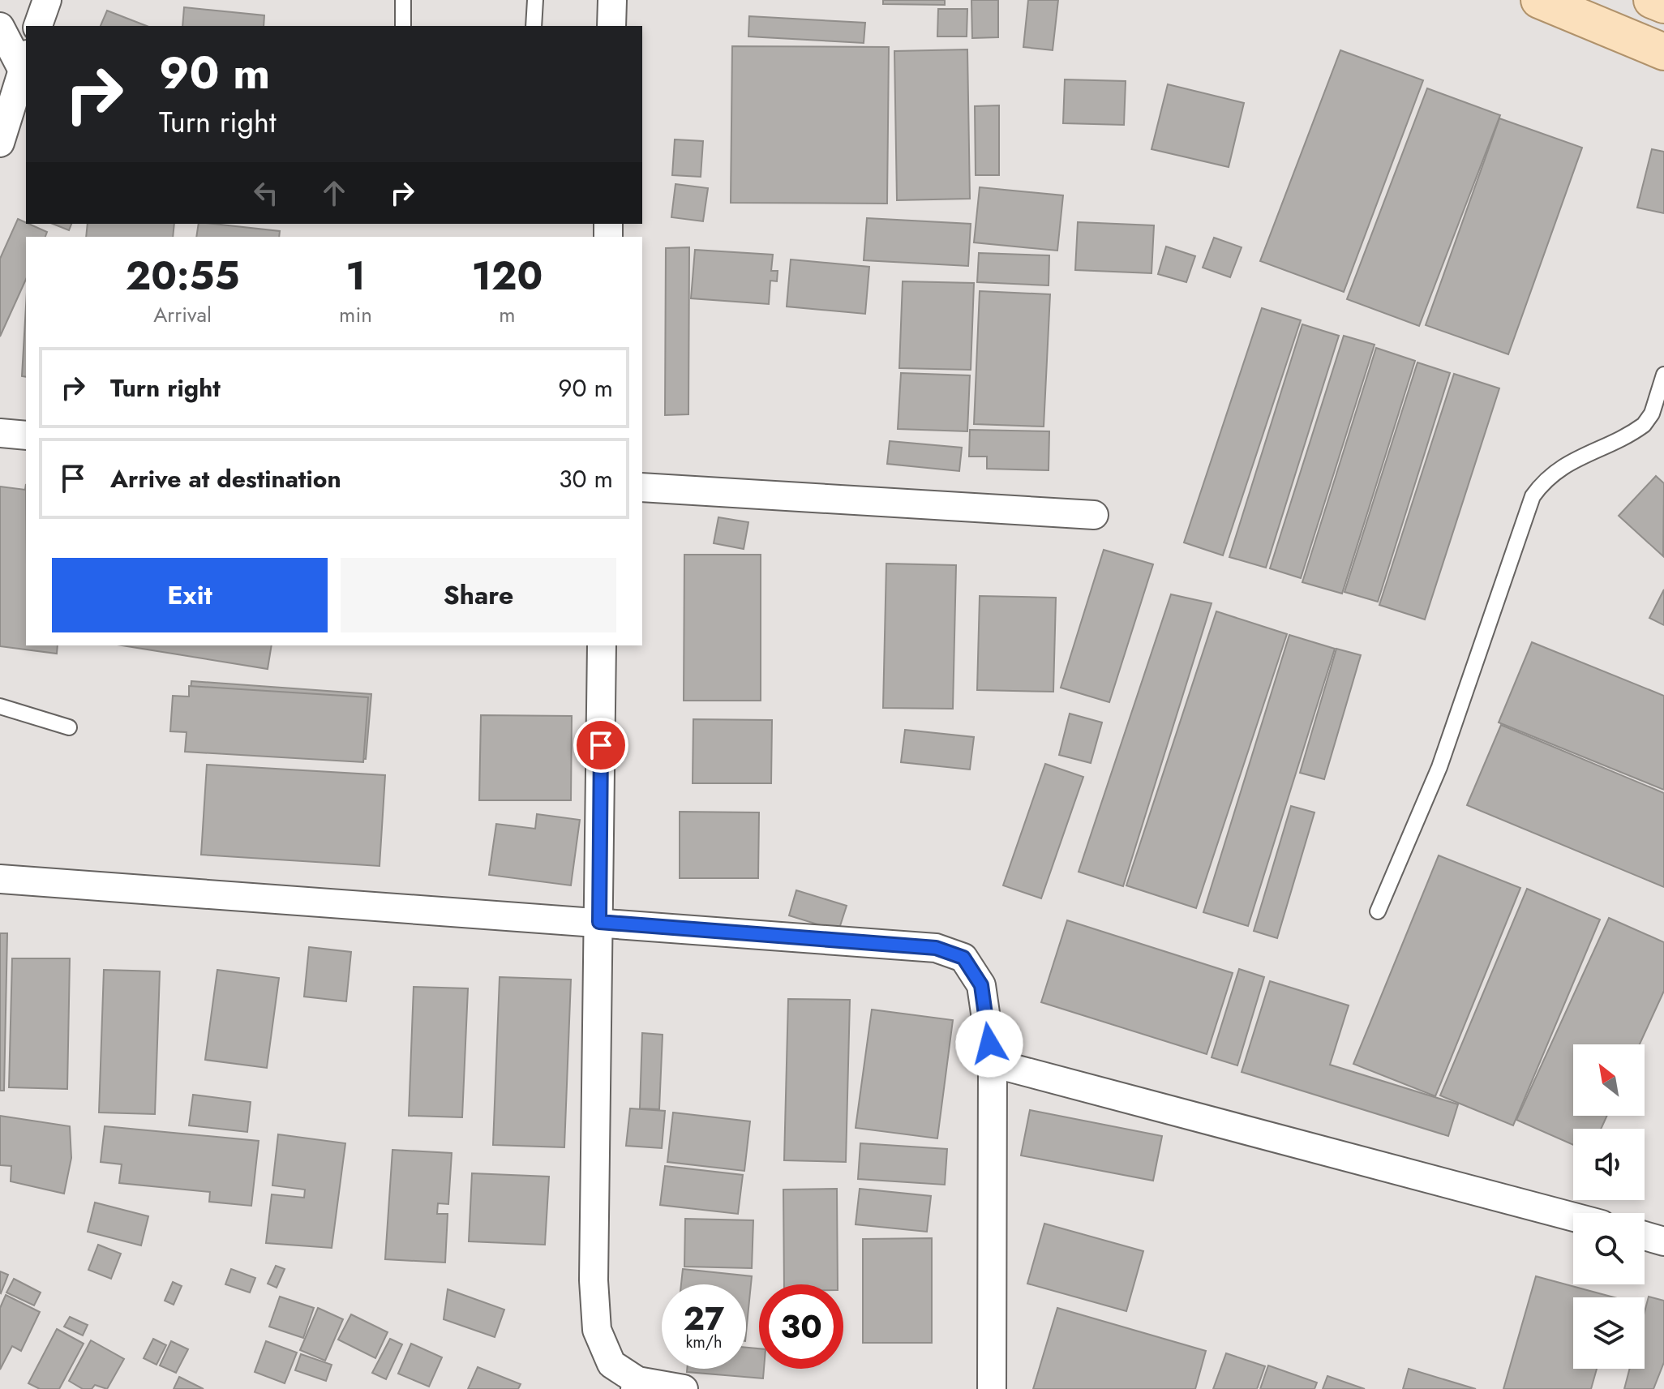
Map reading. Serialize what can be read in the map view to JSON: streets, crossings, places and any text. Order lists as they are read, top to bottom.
{
  "north": "top left",
  "page": {
    "turn": ["90 m", "Turn right"],
    "eta": [
      "20:55",
      "Arrival",
      "1",
      "min",
      "120",
      "m"
    ],
    "list": [
      {
        "name": "Turn right",
        "value": "90 m"
      },
      {
        "name": "Arrive at destination",
        "value": "30 m"
      }
    ],
    "buttons": ["Exit", "Share"],
    "speed": "27 km/h",
    "limit": "30"
  }
}
